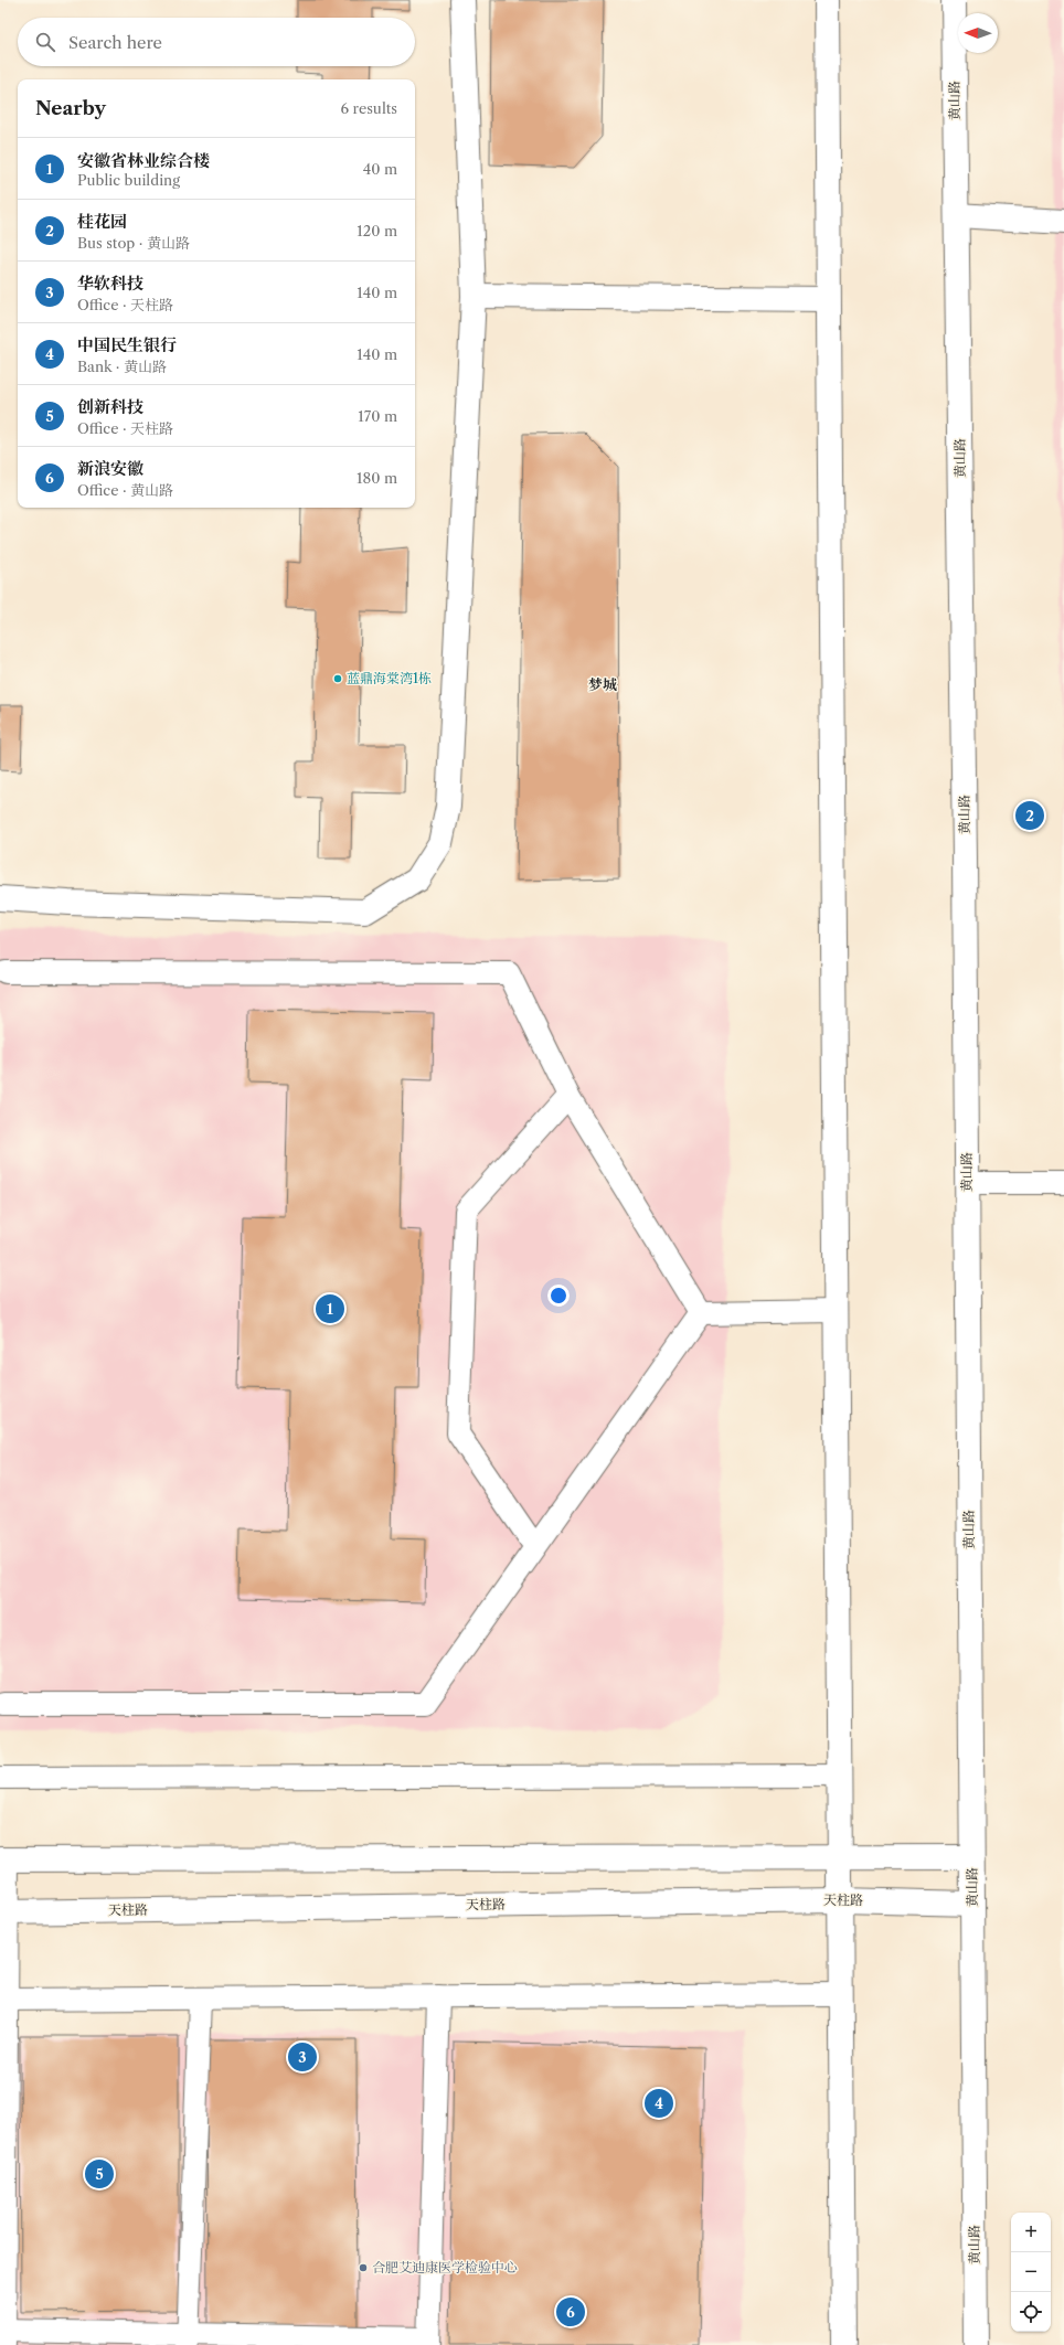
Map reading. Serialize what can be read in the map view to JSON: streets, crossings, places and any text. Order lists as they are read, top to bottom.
{
  "streets": {
    "main road": ["黄山路", "天柱路"]
  },
  "crossings": [
    ["黄山路", "天柱路"]
  ],
  "districts": ["梦城"],
  "places": ["蓝鼎海棠湾1栋", "合肥艾迪康医学检验中心"],
  "north": "left",
  "page": {
    "search": "Search here",
    "heading": ["Nearby", "6 results"],
    "list": [
      {
        "mark": "1",
        "name": "安徽省林业综合楼",
        "note": "Public building",
        "value": "40 m"
      },
      {
        "mark": "2",
        "name": "桂花园",
        "note": "Bus stop · 黄山路",
        "value": "120 m"
      },
      {
        "mark": "3",
        "name": "华软科技",
        "note": "Office · 天柱路",
        "value": "140 m"
      },
      {
        "mark": "4",
        "name": "中国民生银行",
        "note": "Bank · 黄山路",
        "value": "140 m"
      },
      {
        "mark": "5",
        "name": "创新科技",
        "note": "Office · 天柱路",
        "value": "170 m"
      },
      {
        "mark": "6",
        "name": "新浪安徽",
        "note": "Office · 黄山路",
        "value": "180 m"
      }
    ],
    "pins": [
      "2",
      "1",
      "3",
      "4",
      "5",
      "6"
    ],
    "map_buttons": ["+", "−"]
  }
}
